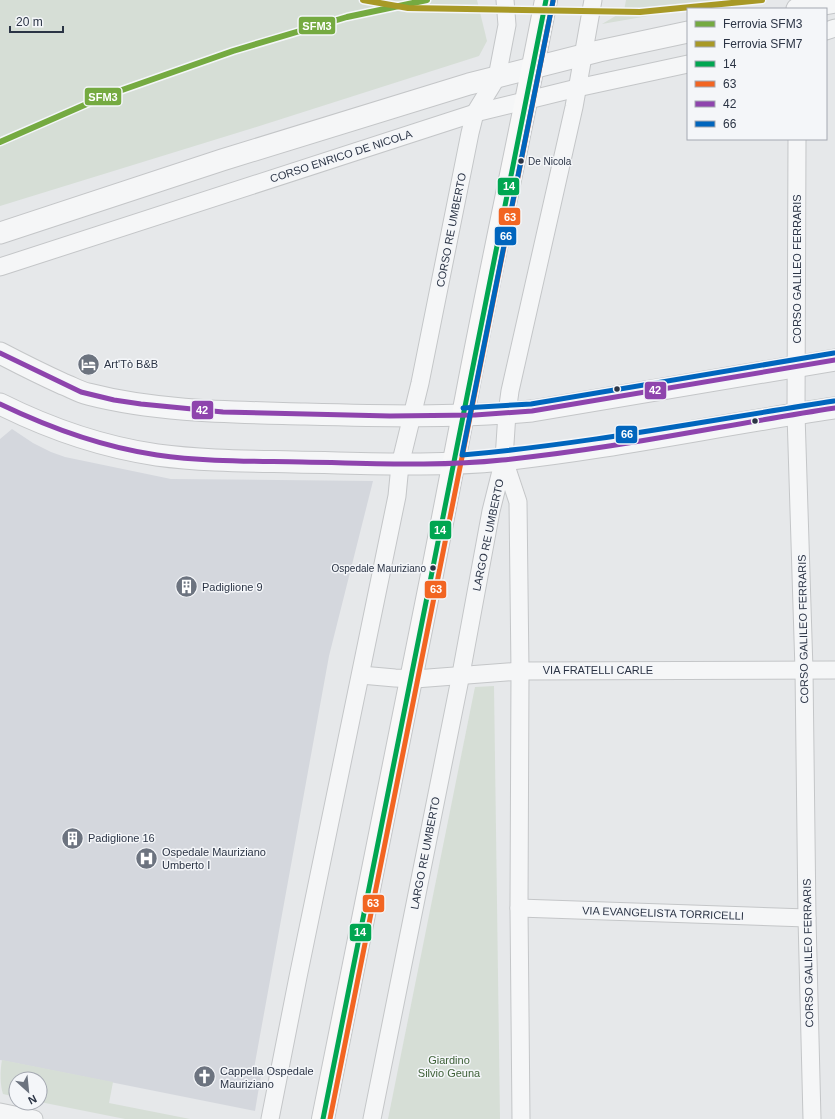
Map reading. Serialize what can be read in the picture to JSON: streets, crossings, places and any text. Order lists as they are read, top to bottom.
{
  "streets": {
    "street": [
      "CORSO ENRICO DE NICOLA",
      "CORSO RE UMBERTO",
      "CORSO GALILEO FERRARIS",
      "LARGO RE UMBERTO",
      "VIA FRATELLI CARLE",
      "VIA EVANGELISTA TORRICELLI"
    ]
  },
  "crossings": [
    ["CORSO ENRICO DE NICOLA", "CORSO RE UMBERTO"],
    ["CORSO GALILEO FERRARIS", "VIA FRATELLI CARLE"],
    ["CORSO GALILEO FERRARIS", "VIA EVANGELISTA TORRICELLI"],
    ["LARGO RE UMBERTO", "VIA FRATELLI CARLE"],
    ["LARGO RE UMBERTO", "VIA EVANGELISTA TORRICELLI"]
  ],
  "parks": ["Giardino Silvio Geuna"],
  "places": {
    "other": ["De Nicola", "Ospedale Mauriziano"],
    "hotel": ["Art'Tò B&B"],
    "building": ["Padiglione 9", "Padiglione 16"],
    "hospital": ["Ospedale Mauriziano Umberto I"],
    "church": ["Cappella Ospedale Mauriziano"]
  },
  "lines": [
    "rail line SFM3",
    "rail line SFM7",
    "transit line 14",
    "transit line 63",
    "transit line 66",
    "transit line 42"
  ],
  "legend": [
    "Ferrovia SFM3",
    "Ferrovia SFM7",
    "14",
    "63",
    "42",
    "66"
  ],
  "scale_bar": "20 m",
  "north": "bottom right"
}
